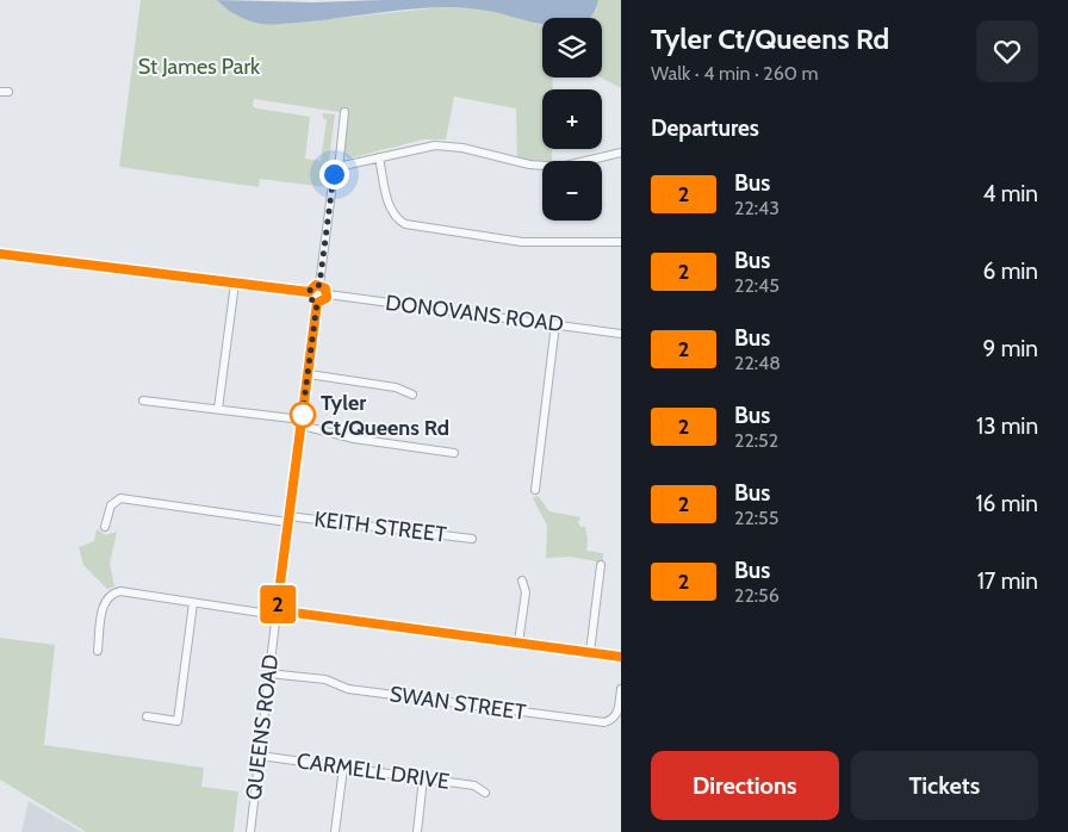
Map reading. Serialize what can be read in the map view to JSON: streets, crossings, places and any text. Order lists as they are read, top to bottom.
{
  "streets": {
    "street": [
      "DONOVANS ROAD",
      "KEITH STREET",
      "SWAN STREET",
      "QUEENS ROAD",
      "CARMELL DRIVE"
    ]
  },
  "crossings": [
    ["DONOVANS ROAD", "QUEENS ROAD"],
    ["KEITH STREET", "QUEENS ROAD"],
    ["SWAN STREET", "QUEENS ROAD"],
    ["QUEENS ROAD", "CARMELL DRIVE"]
  ],
  "parks": ["St James Park"],
  "places": ["Tyler Ct/Queens Rd"],
  "lines": ["bus line 2"],
  "page": {
    "on_map": "2",
    "heading": [
      ["Tyler Ct/Queens Rd", "Walk · 4 min · 260 m"],
      "Departures"
    ],
    "map_buttons": ["+", "−"],
    "list": [
      {
        "mark": "2",
        "name": "Bus",
        "note": "22:43",
        "value": "4 min"
      },
      {
        "mark": "2",
        "name": "Bus",
        "note": "22:45",
        "value": "6 min"
      },
      {
        "mark": "2",
        "name": "Bus",
        "note": "22:48",
        "value": "9 min"
      },
      {
        "mark": "2",
        "name": "Bus",
        "note": "22:52",
        "value": "13 min"
      },
      {
        "mark": "2",
        "name": "Bus",
        "note": "22:55",
        "value": "16 min"
      },
      {
        "mark": "2",
        "name": "Bus",
        "note": "22:56",
        "value": "17 min"
      }
    ],
    "buttons": ["Directions", "Tickets"]
  }
}
